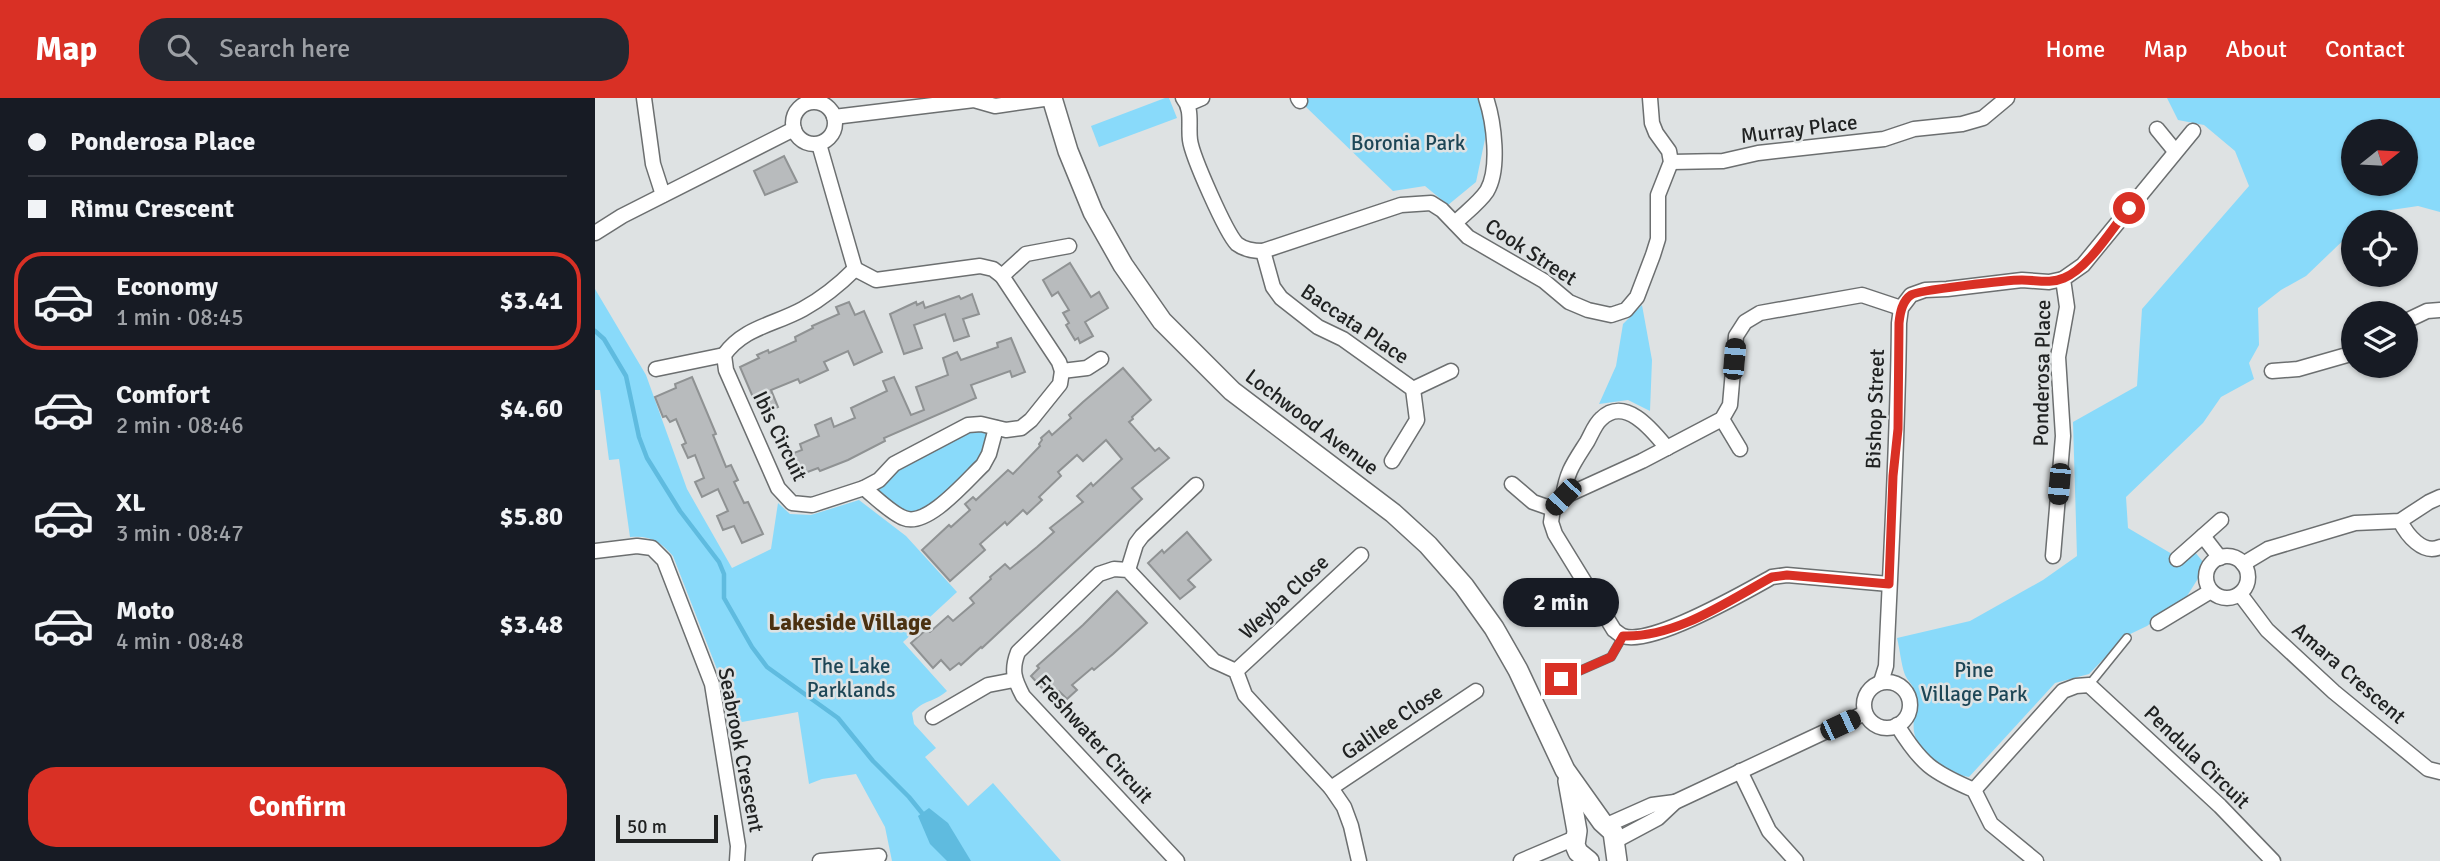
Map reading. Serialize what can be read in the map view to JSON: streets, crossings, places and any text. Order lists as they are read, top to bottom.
{
  "streets": {
    "street": [
      "Murray Place",
      "Cook Street",
      "Baccata Place",
      "Ponderosa Place",
      "Bishop Street",
      "Lochwood Avenue",
      "Ibis Circuit",
      "Weyba Close",
      "Amara Crescent",
      "Galilee Close",
      "Freshwater Circuit",
      "Seabrook Crescent",
      "Pendula Circuit"
    ]
  },
  "crossings": [
    ["Murray Place", "Cook Street"],
    ["Cook Street", "Baccata Place"]
  ],
  "districts": ["Lakeside Village"],
  "parks": ["Boronia Park", "The Lake Parklands", "Pine Village Park"],
  "scale_bar": "50 m",
  "north": "right",
  "page": {
    "header": "Map",
    "search": "Search here",
    "nav": [
      "Home",
      "Map",
      "About",
      "Contact"
    ],
    "banner": ["Ponderosa Place", "Rimu Crescent"],
    "list": [
      {
        "name": "Economy",
        "note": "1 min · 08:45",
        "value": "$3.41"
      },
      {
        "name": "Comfort",
        "note": "2 min · 08:46",
        "value": "$4.60"
      },
      {
        "name": "XL",
        "note": "3 min · 08:47",
        "value": "$5.80"
      },
      {
        "name": "Moto",
        "note": "4 min · 08:48",
        "value": "$3.48"
      }
    ],
    "bubble": "2 min",
    "buttons": "Confirm",
    "scale": "50 m"
  }
}
